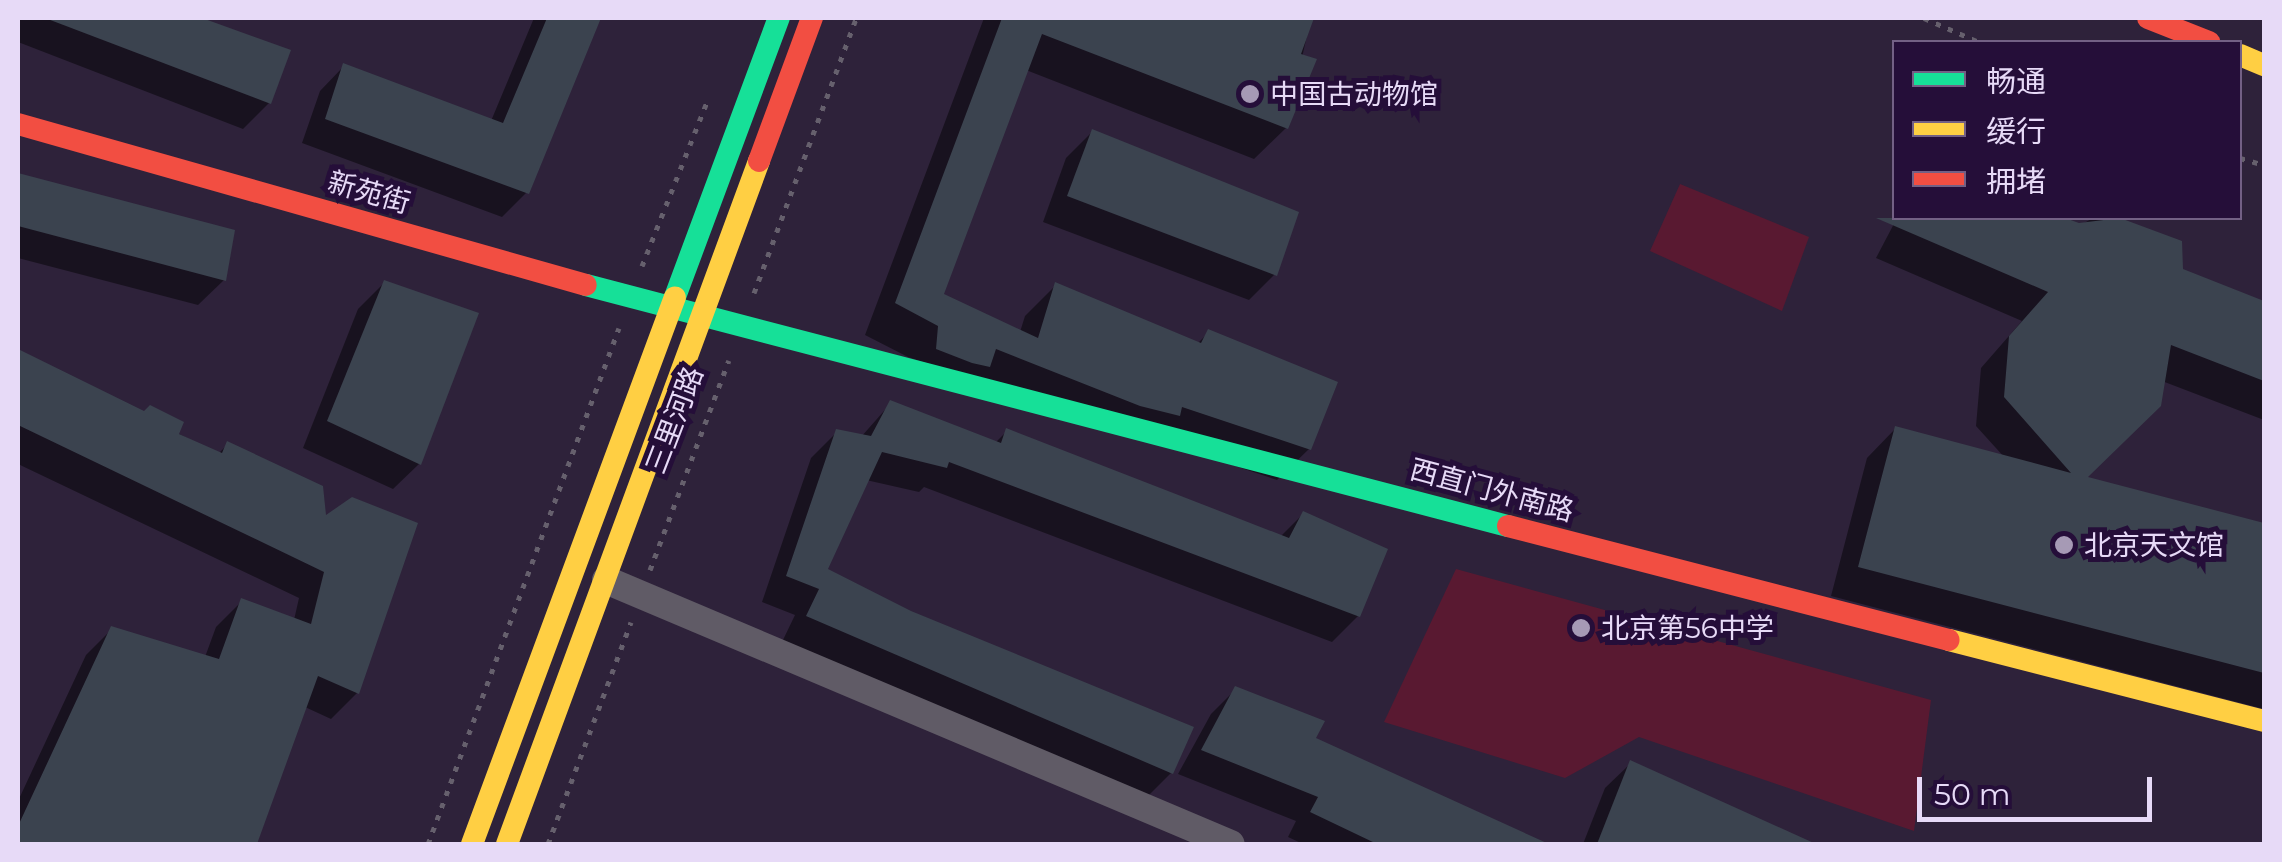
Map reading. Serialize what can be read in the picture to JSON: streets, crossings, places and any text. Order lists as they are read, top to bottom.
{
  "streets": {
    "street": ["新苑街", "三里河路", "西直门外南路"]
  },
  "crossings": [
    ["新苑街", "三里河路"],
    ["新苑街", "西直门外南路"],
    ["三里河路", "西直门外南路"]
  ],
  "places": ["中国古动物馆", "北京天文馆", "北京第56中学"],
  "legend": ["畅通", "缓行", "拥堵"],
  "scale_bar": "50 m"
}
